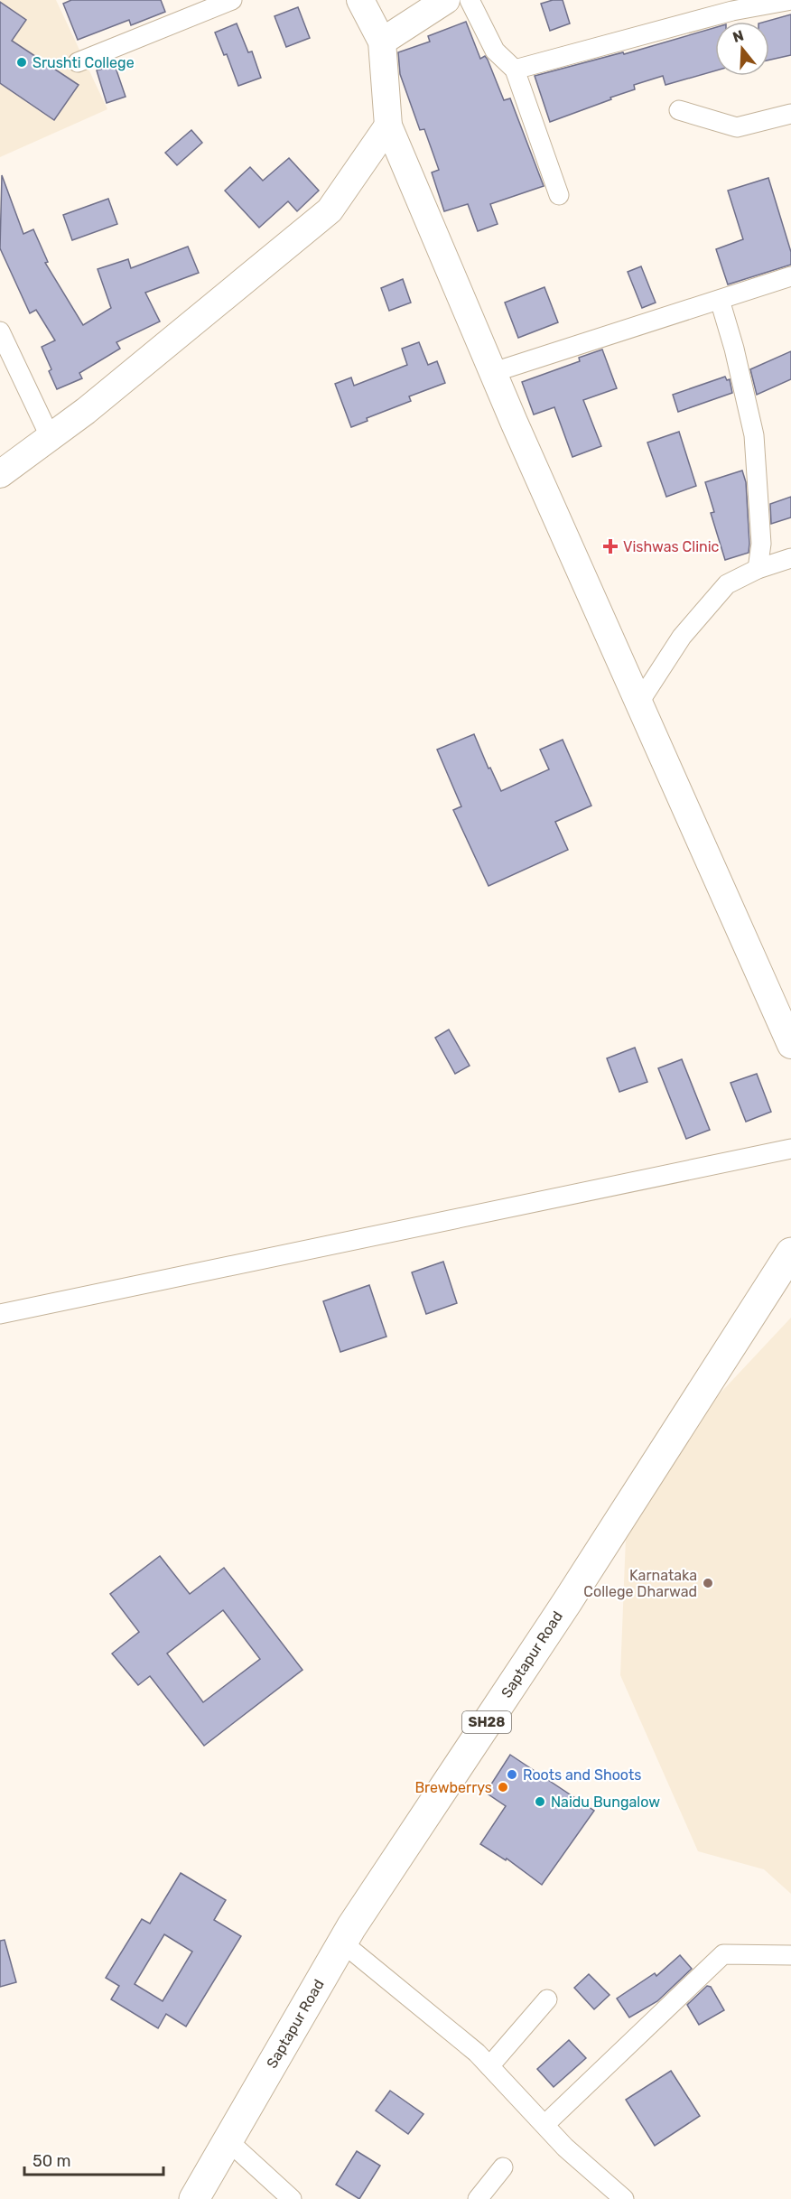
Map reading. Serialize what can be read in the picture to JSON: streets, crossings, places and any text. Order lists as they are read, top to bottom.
{
  "streets": {
    "main road": ["Saptapur Road", "SH28"]
  },
  "places": {
    "other": [
      "Srushti College",
      "Karnataka College Dharwad",
      "Roots and Shoots",
      "Brewberrys",
      "Naidu Bungalow"
    ],
    "health": ["Vishwas Clinic"]
  },
  "scale_bar": "50 m",
  "north": "top"
}
